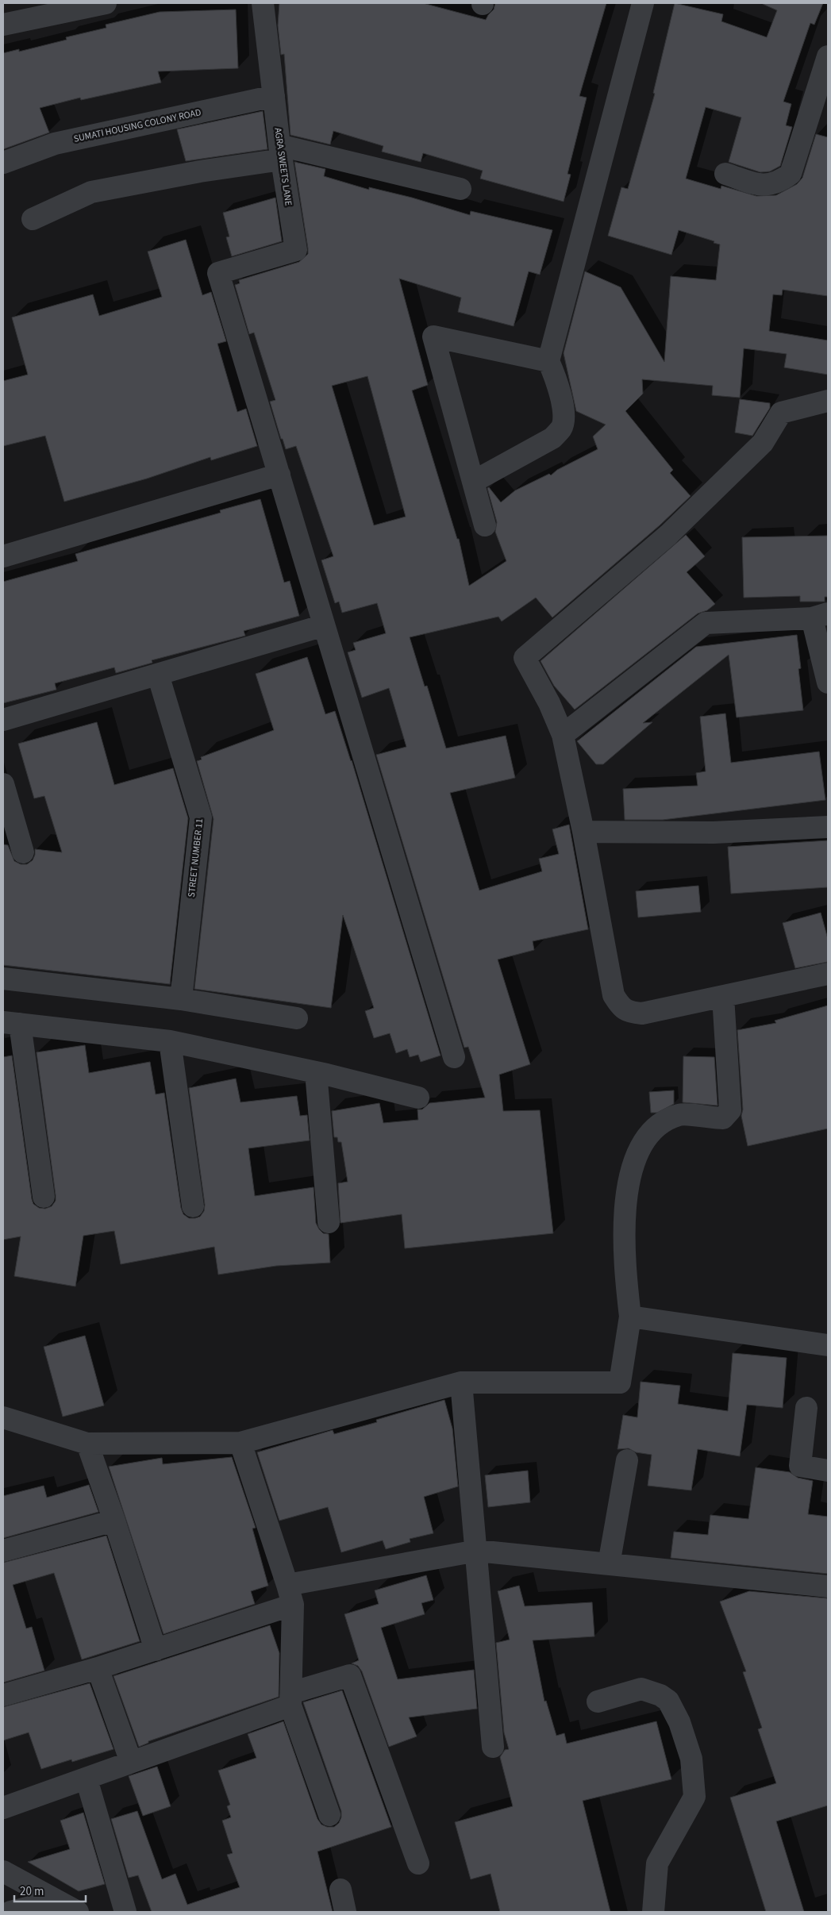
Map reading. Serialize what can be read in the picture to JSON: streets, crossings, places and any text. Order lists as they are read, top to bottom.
{
  "streets": {
    "street": ["SUMATI HOUSING COLONY ROAD", "AGRA SWEETS LANE", "STREET NUMBER 11"]
  },
  "crossings": [
    ["SUMATI HOUSING COLONY ROAD", "AGRA SWEETS LANE"]
  ],
  "scale_bar": "20 m"
}
